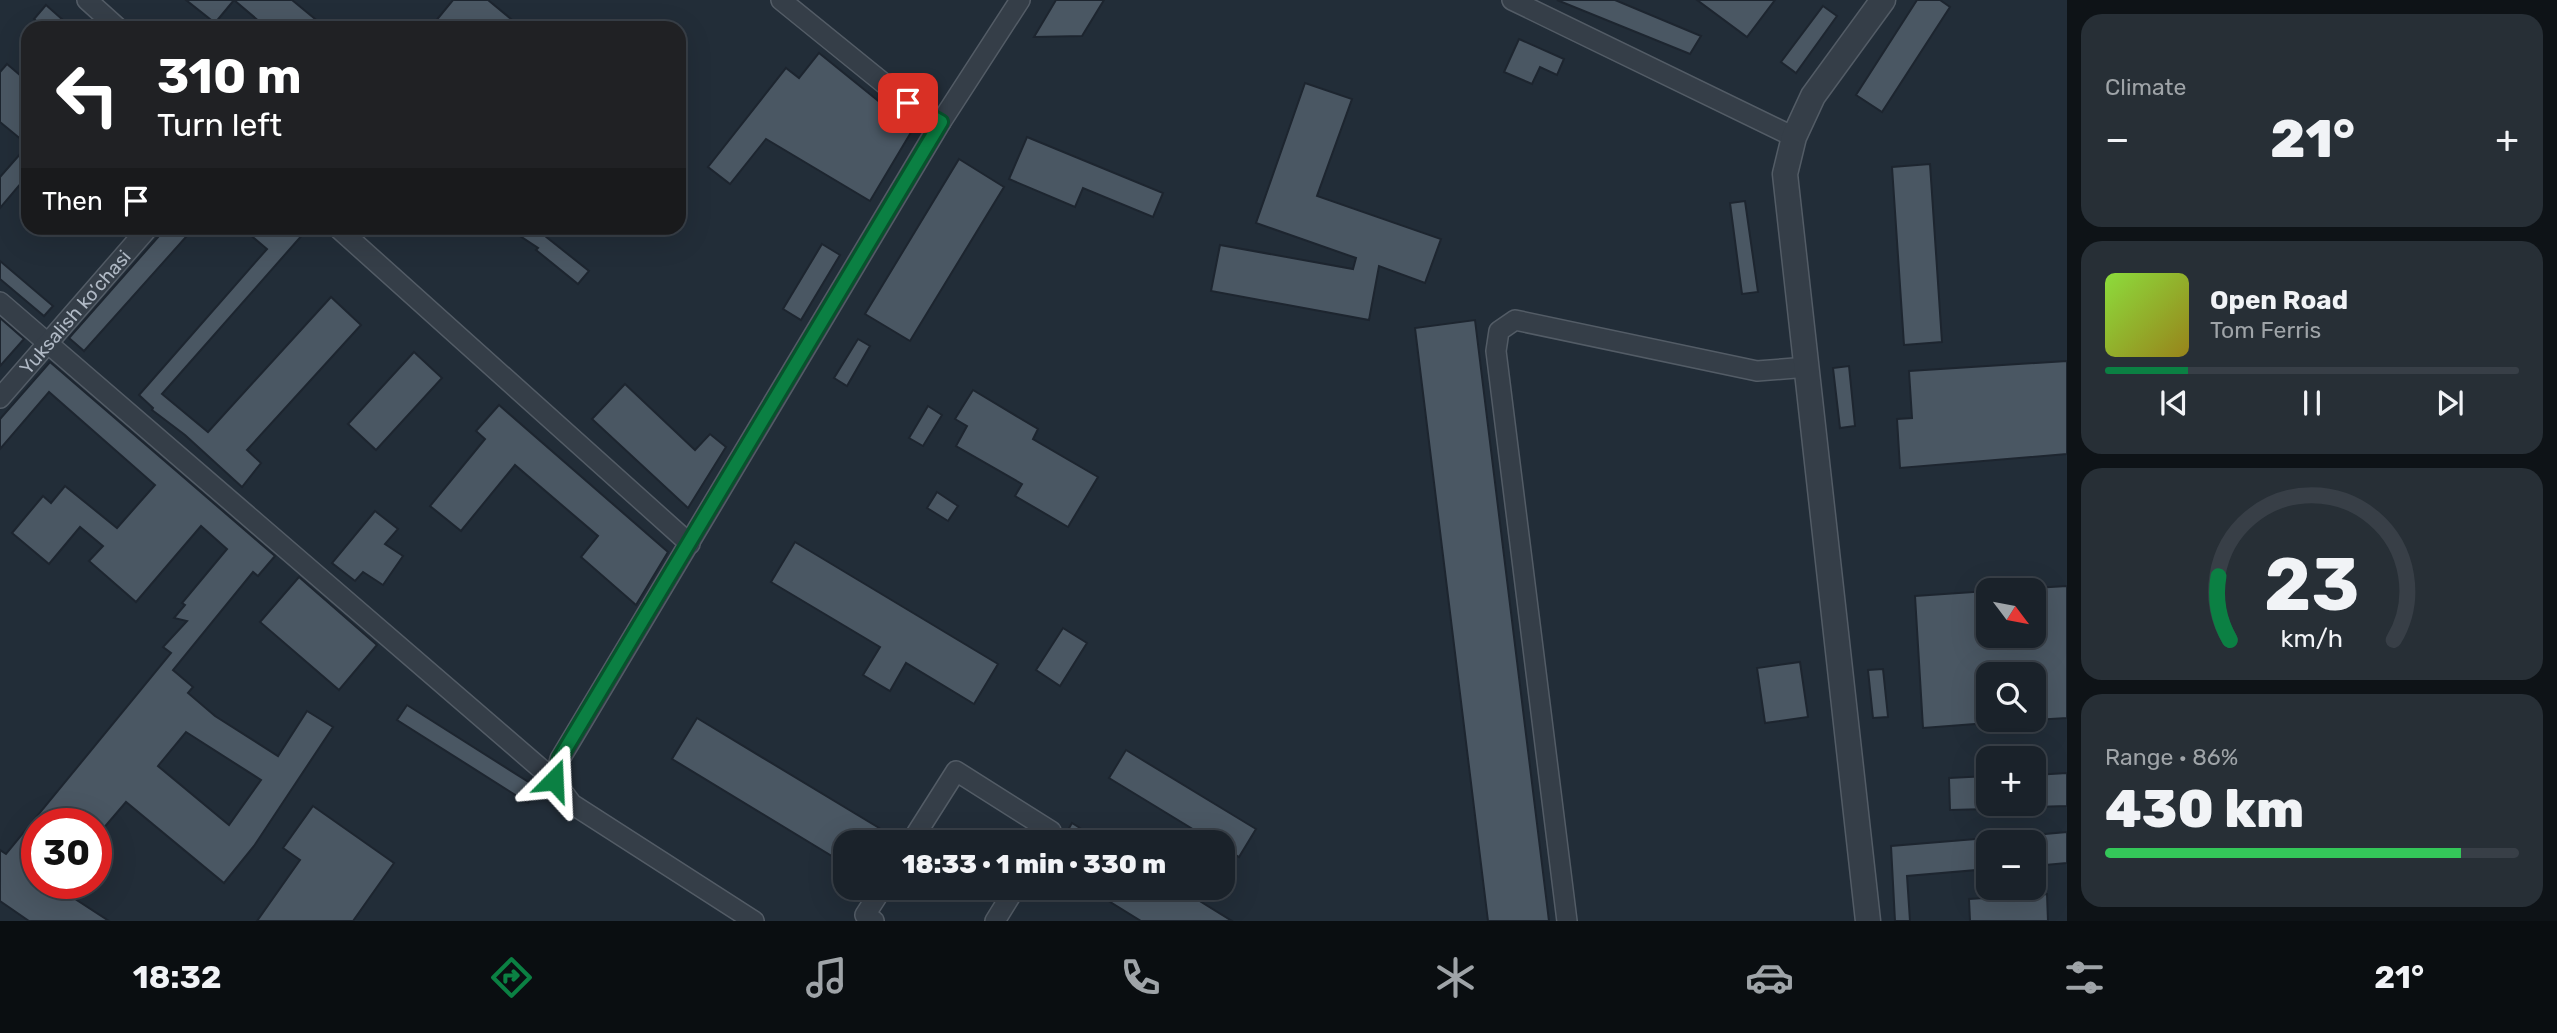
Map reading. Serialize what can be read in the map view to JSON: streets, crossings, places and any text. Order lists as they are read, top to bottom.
{
  "streets": {
    "street": ["Yuksalish ko’chasi"]
  },
  "north": "bottom right",
  "page": {
    "tile": [
      "Climate",
      ["Range · 86%", "430 km"]
    ],
    "turn": ["310 m", "Turn left"],
    "heat": ["−", "21°", "+"],
    "then": "Then",
    "song": ["Open Road", "Tom Ferris"],
    "map_buttons": ["+", "−"],
    "limit": "30",
    "trip": "18:33 · 1 min · 330 m",
    "tabs": ["18:32", "21°"],
    "gauge": ["23", "km/h"]
  }
}
